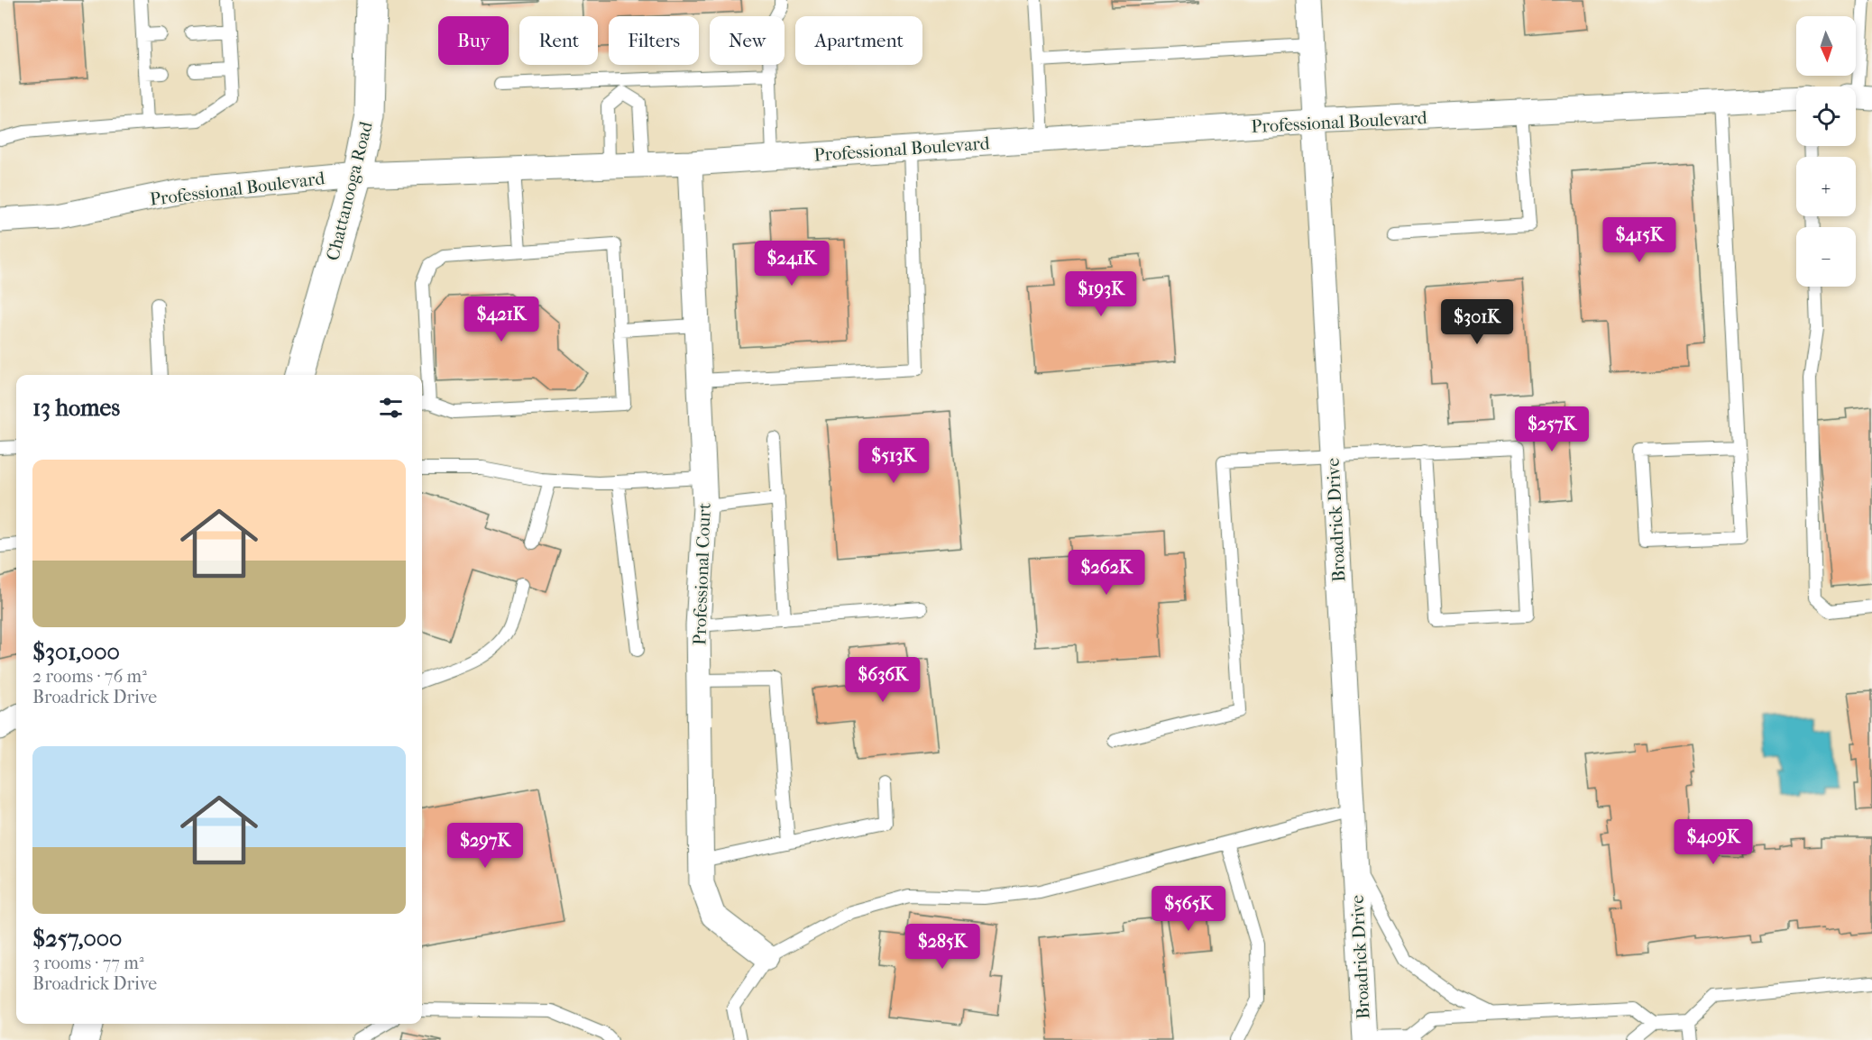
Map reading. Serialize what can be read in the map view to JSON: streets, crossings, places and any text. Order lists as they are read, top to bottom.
{
  "streets": {
    "main road": ["Chattanooga Road"],
    "street": ["Professional Boulevard", "Broadrick Drive", "Professional Court"]
  },
  "crossings": [
    ["Professional Boulevard", "Chattanooga Road"],
    ["Professional Boulevard", "Broadrick Drive"],
    ["Professional Boulevard", "Professional Court"]
  ],
  "north": "bottom",
  "page": {
    "map_buttons": ["+", "−"],
    "chip": [
      "Buy",
      "Rent",
      "Filters",
      "New",
      "Apartment"
    ],
    "price": [
      "$415K",
      "$241K",
      "$193K",
      "$421K",
      "$301K",
      "$257K",
      "$513K",
      "$262K",
      "$636K",
      "$409K",
      "$297K",
      "$565K",
      "$285K"
    ],
    "heading": "13 homes",
    "list": [
      {
        "name": "$301,000",
        "note": "2 rooms · 76 m² · Broadrick Drive"
      },
      {
        "name": "$257,000",
        "note": "3 rooms · 77 m² · Broadrick Drive"
      }
    ]
  }
}
